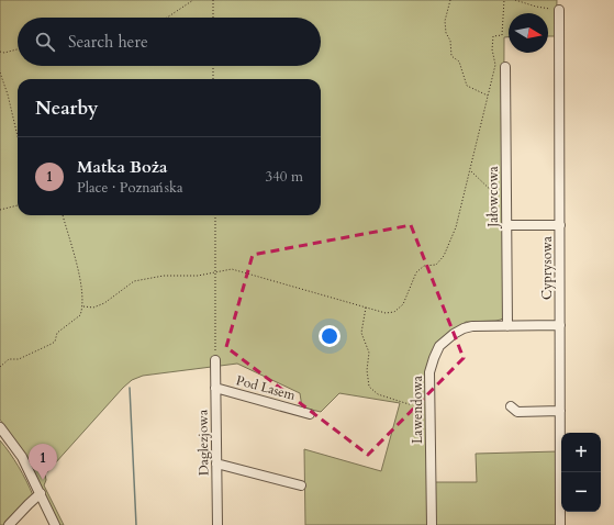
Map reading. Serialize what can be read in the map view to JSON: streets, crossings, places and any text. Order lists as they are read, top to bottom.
{
  "streets": {
    "street": [
      "Jałowcowa",
      "Cyprysowa",
      "Pod Lasem",
      "Lawendowa",
      "Daglezjowa"
    ]
  },
  "crossings": [
    ["Jałowcowa", "Lawendowa"],
    ["Cyprysowa", "Lawendowa"],
    ["Pod Lasem", "Daglezjowa"]
  ],
  "north": "right",
  "page": {
    "search": "Search here",
    "heading": "Nearby",
    "list": [
      {
        "mark": "1",
        "name": "Matka Boża",
        "note": "Place · Poznańska",
        "value": "340 m"
      }
    ],
    "map_buttons": ["+", "−"],
    "pins": "1"
  }
}
